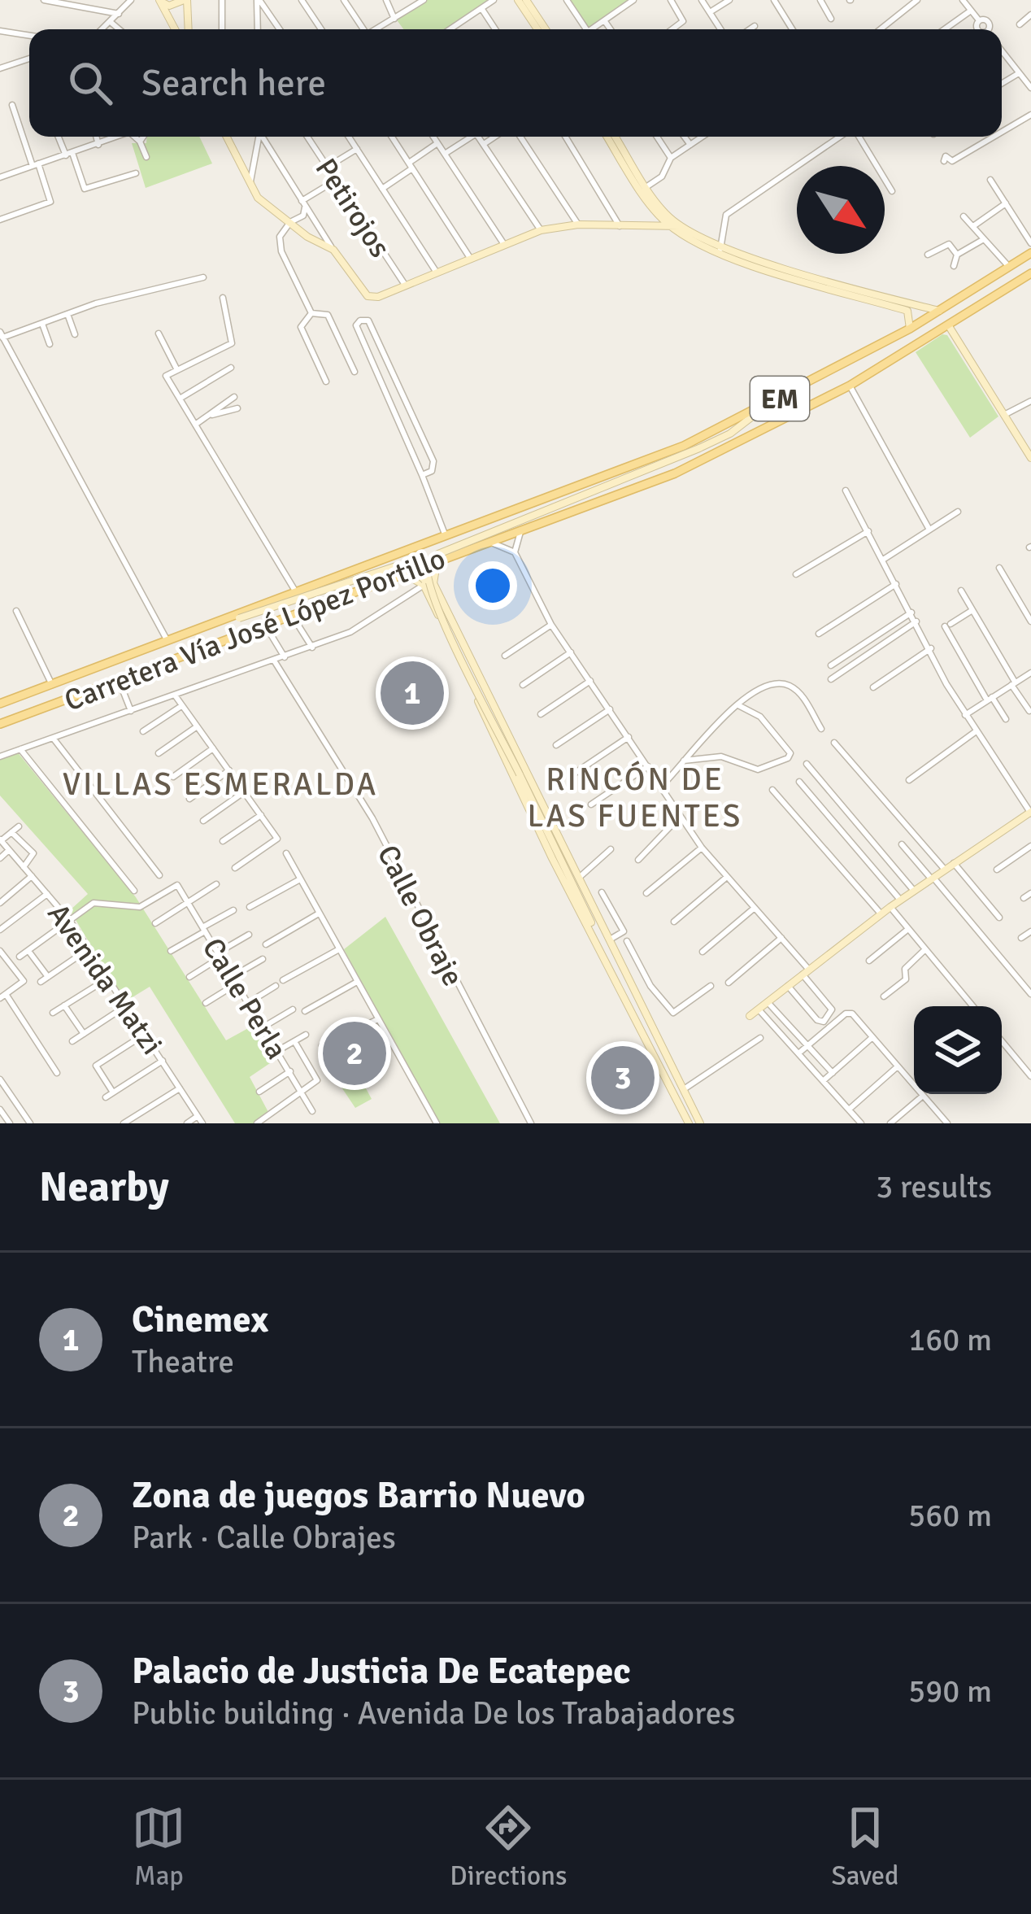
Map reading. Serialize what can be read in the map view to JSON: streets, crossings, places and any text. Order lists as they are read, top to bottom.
{
  "streets": {
    "main road": ["EM", "Carretera Vía José López Portillo"],
    "street": [
      "Petirojos",
      "Calle Obraje",
      "Avenida Matzi",
      "Calle Perla"
    ]
  },
  "crossings": [
    ["Avenida Matzi", "Calle Perla"]
  ],
  "districts": ["RINCÓN DE LAS FUENTES", "VILLAS ESMERALDA"],
  "north": "bottom right",
  "page": {
    "search": "Search here",
    "pins": ["1", "2", "3"],
    "heading": ["Nearby", "3 results"],
    "list": [
      {
        "mark": "1",
        "name": "Cinemex",
        "note": "Theatre",
        "value": "160 m"
      },
      {
        "mark": "2",
        "name": "Zona de juegos Barrio Nuevo",
        "note": "Park · Calle Obrajes",
        "value": "560 m"
      },
      {
        "mark": "3",
        "name": "Palacio de Justicia De Ecatepec",
        "note": "Public building · Avenida De los Trabajadores",
        "value": "590 m"
      }
    ],
    "nav": ["Map", "Directions", "Saved"]
  }
}
